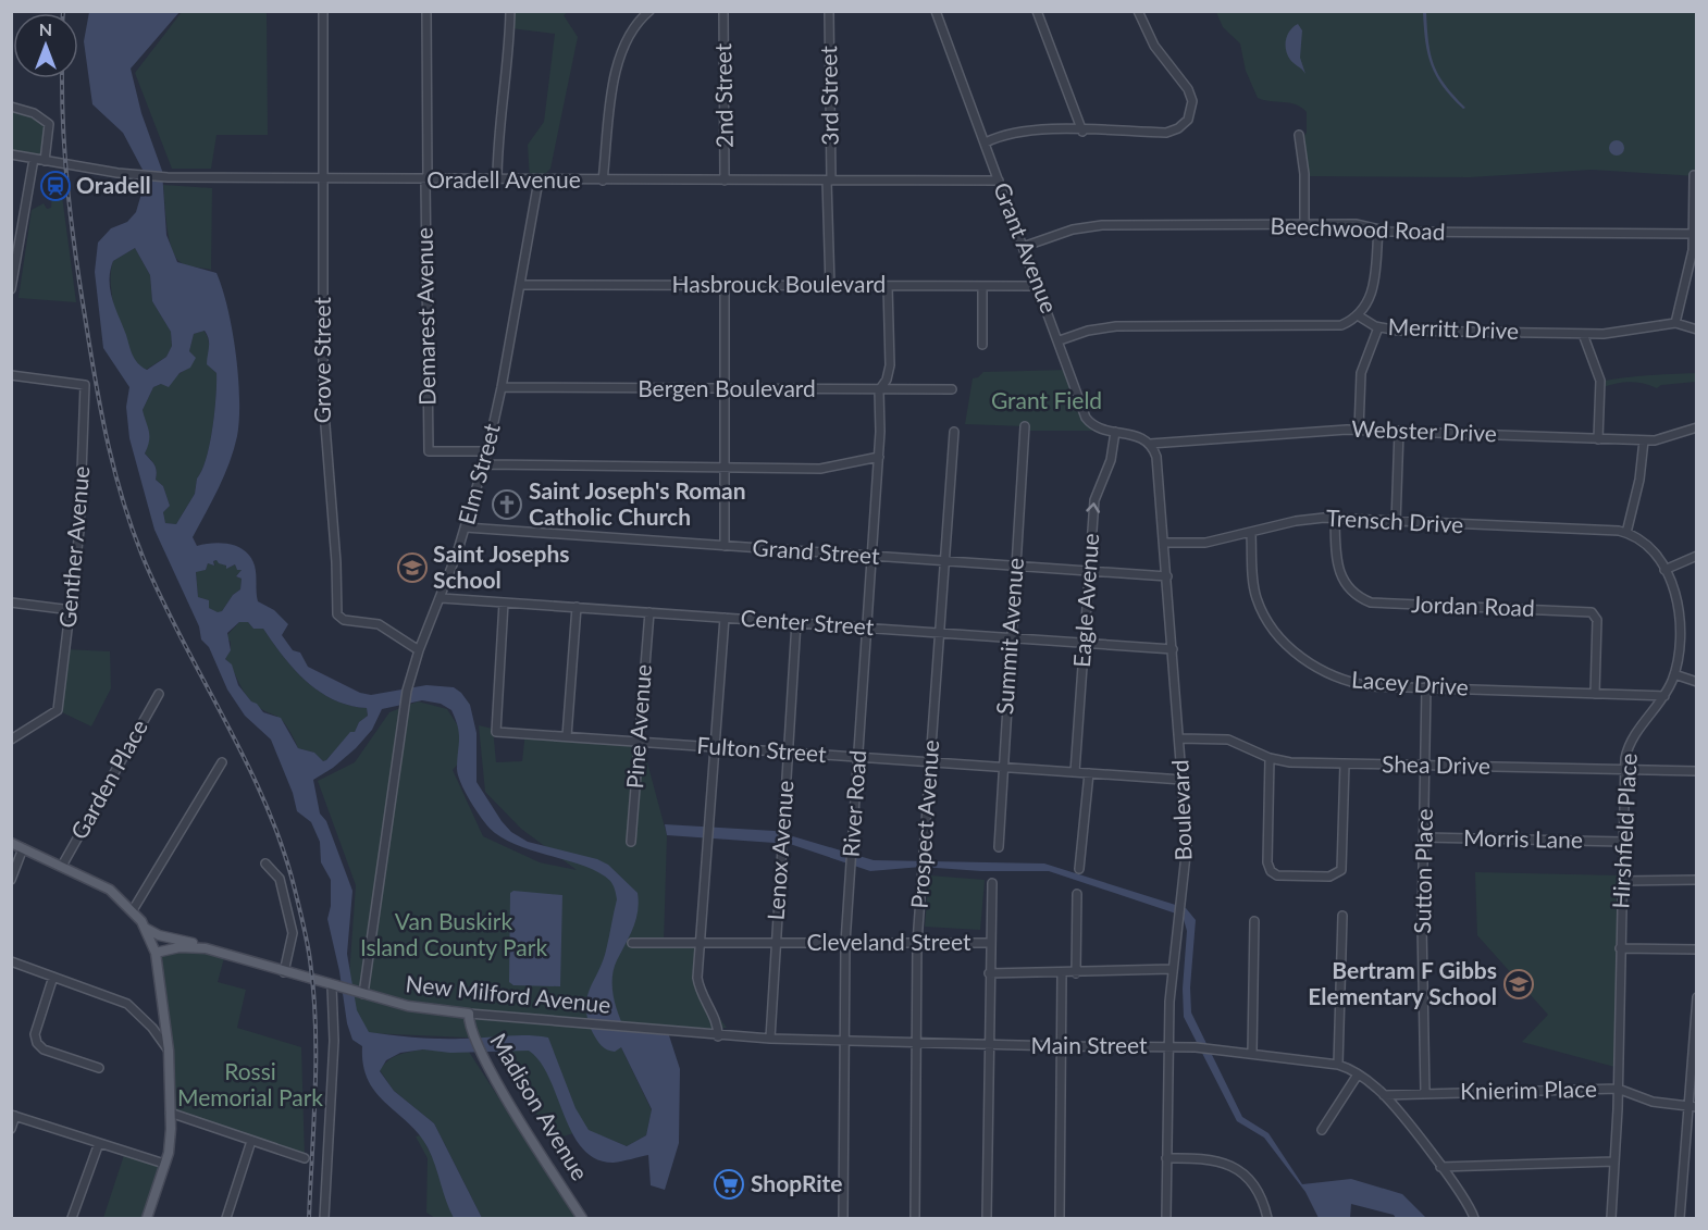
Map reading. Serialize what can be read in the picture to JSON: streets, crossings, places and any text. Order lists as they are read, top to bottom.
{
  "streets": {
    "main road": ["New Milford Avenue", "Madison Avenue"],
    "street": [
      "2nd Street",
      "3rd Street",
      "Oradell Avenue",
      "Beechwood Road",
      "Grant Avenue",
      "Hasbrouck Boulevard",
      "Demarest Avenue",
      "Merritt Drive",
      "Grove Street",
      "Bergen Boulevard",
      "Webster Drive",
      "Elm Street",
      "Trensch Drive",
      "Genther Avenue",
      "Grand Street",
      "Eagle Avenue",
      "Jordan Road",
      "Center Street",
      "Summit Avenue",
      "Lacey Drive",
      "Pine Avenue",
      "Fulton Street",
      "Shea Drive",
      "Garden Place",
      "River Road",
      "Boulevard",
      "Prospect Avenue",
      "Hirshfield Place",
      "Morris Lane",
      "Lenox Avenue",
      "Sutton Place",
      "Cleveland Street",
      "Main Street",
      "Knierim Place"
    ]
  },
  "crossings": [
    ["2nd Street", "Oradell Avenue"],
    ["3rd Street", "Oradell Avenue"],
    ["3rd Street", "Hasbrouck Boulevard"],
    ["Oradell Avenue", "Grant Avenue"],
    ["Oradell Avenue", "Demarest Avenue"],
    ["Oradell Avenue", "Grove Street"],
    ["Oradell Avenue", "Elm Street"],
    ["Beechwood Road", "Grant Avenue"],
    ["Grant Avenue", "Hasbrouck Boulevard"],
    ["Grant Avenue", "Merritt Drive"],
    ["Grant Avenue", "Webster Drive"],
    ["Grant Avenue", "Eagle Avenue"],
    ["Grant Avenue", "Boulevard"],
    ["Hasbrouck Boulevard", "Elm Street"],
    ["Hasbrouck Boulevard", "River Road"],
    ["Demarest Avenue", "Elm Street"],
    ["Grove Street", "Elm Street"],
    ["Bergen Boulevard", "Elm Street"],
    ["Bergen Boulevard", "River Road"],
    ["Webster Drive", "Boulevard"],
    ["Elm Street", "Grand Street"],
    ["Elm Street", "Center Street"],
    ["Elm Street", "New Milford Avenue"],
    ["Trensch Drive", "Jordan Road"],
    ["Trensch Drive", "Lacey Drive"],
    ["Trensch Drive", "Boulevard"],
    ["Trensch Drive", "Hirshfield Place"],
    ["Grand Street", "Eagle Avenue"],
    ["Grand Street", "Summit Avenue"],
    ["Grand Street", "River Road"],
    ["Grand Street", "Boulevard"],
    ["Grand Street", "Prospect Avenue"],
    ["Eagle Avenue", "Center Street"],
    ["Eagle Avenue", "Fulton Street"],
    ["Jordan Road", "Lacey Drive"],
    ["Center Street", "Summit Avenue"],
    ["Center Street", "Pine Avenue"],
    ["Center Street", "Fulton Street"],
    ["Center Street", "River Road"],
    ["Center Street", "Boulevard"],
    ["Center Street", "Prospect Avenue"],
    ["Center Street", "Lenox Avenue"],
    ["Summit Avenue", "Fulton Street"],
    ["Lacey Drive", "Hirshfield Place"],
    ["Lacey Drive", "Sutton Place"],
    ["Pine Avenue", "Fulton Street"],
    ["Fulton Street", "River Road"],
    ["Fulton Street", "Boulevard"],
    ["Fulton Street", "Prospect Avenue"],
    ["Fulton Street", "Lenox Avenue"],
    ["Shea Drive", "Boulevard"],
    ["Shea Drive", "Hirshfield Place"],
    ["Shea Drive", "Sutton Place"],
    ["River Road", "Cleveland Street"],
    ["River Road", "Main Street"],
    ["Boulevard", "Main Street"],
    ["Prospect Avenue", "Cleveland Street"],
    ["Prospect Avenue", "Main Street"],
    ["Hirshfield Place", "Morris Lane"],
    ["Hirshfield Place", "Knierim Place"],
    ["Morris Lane", "Sutton Place"],
    ["Lenox Avenue", "Cleveland Street"],
    ["Lenox Avenue", "Main Street"],
    ["Sutton Place", "Knierim Place"],
    ["New Milford Avenue", "Main Street"],
    ["New Milford Avenue", "Madison Avenue"],
    ["Main Street", "Knierim Place"]
  ],
  "one_way": ["Eagle Avenue"],
  "parks": ["Grant Field", "Van Buskirk Island County Park", "Rossi Memorial Park"],
  "places": {
    "station": ["Oradell"],
    "church": ["Saint Joseph's Roman Catholic Church"],
    "school or university": ["Saint Josephs School", "Bertram F Gibbs Elementary School"],
    "supermarket": ["ShopRite"]
  },
  "north": "top"
}
